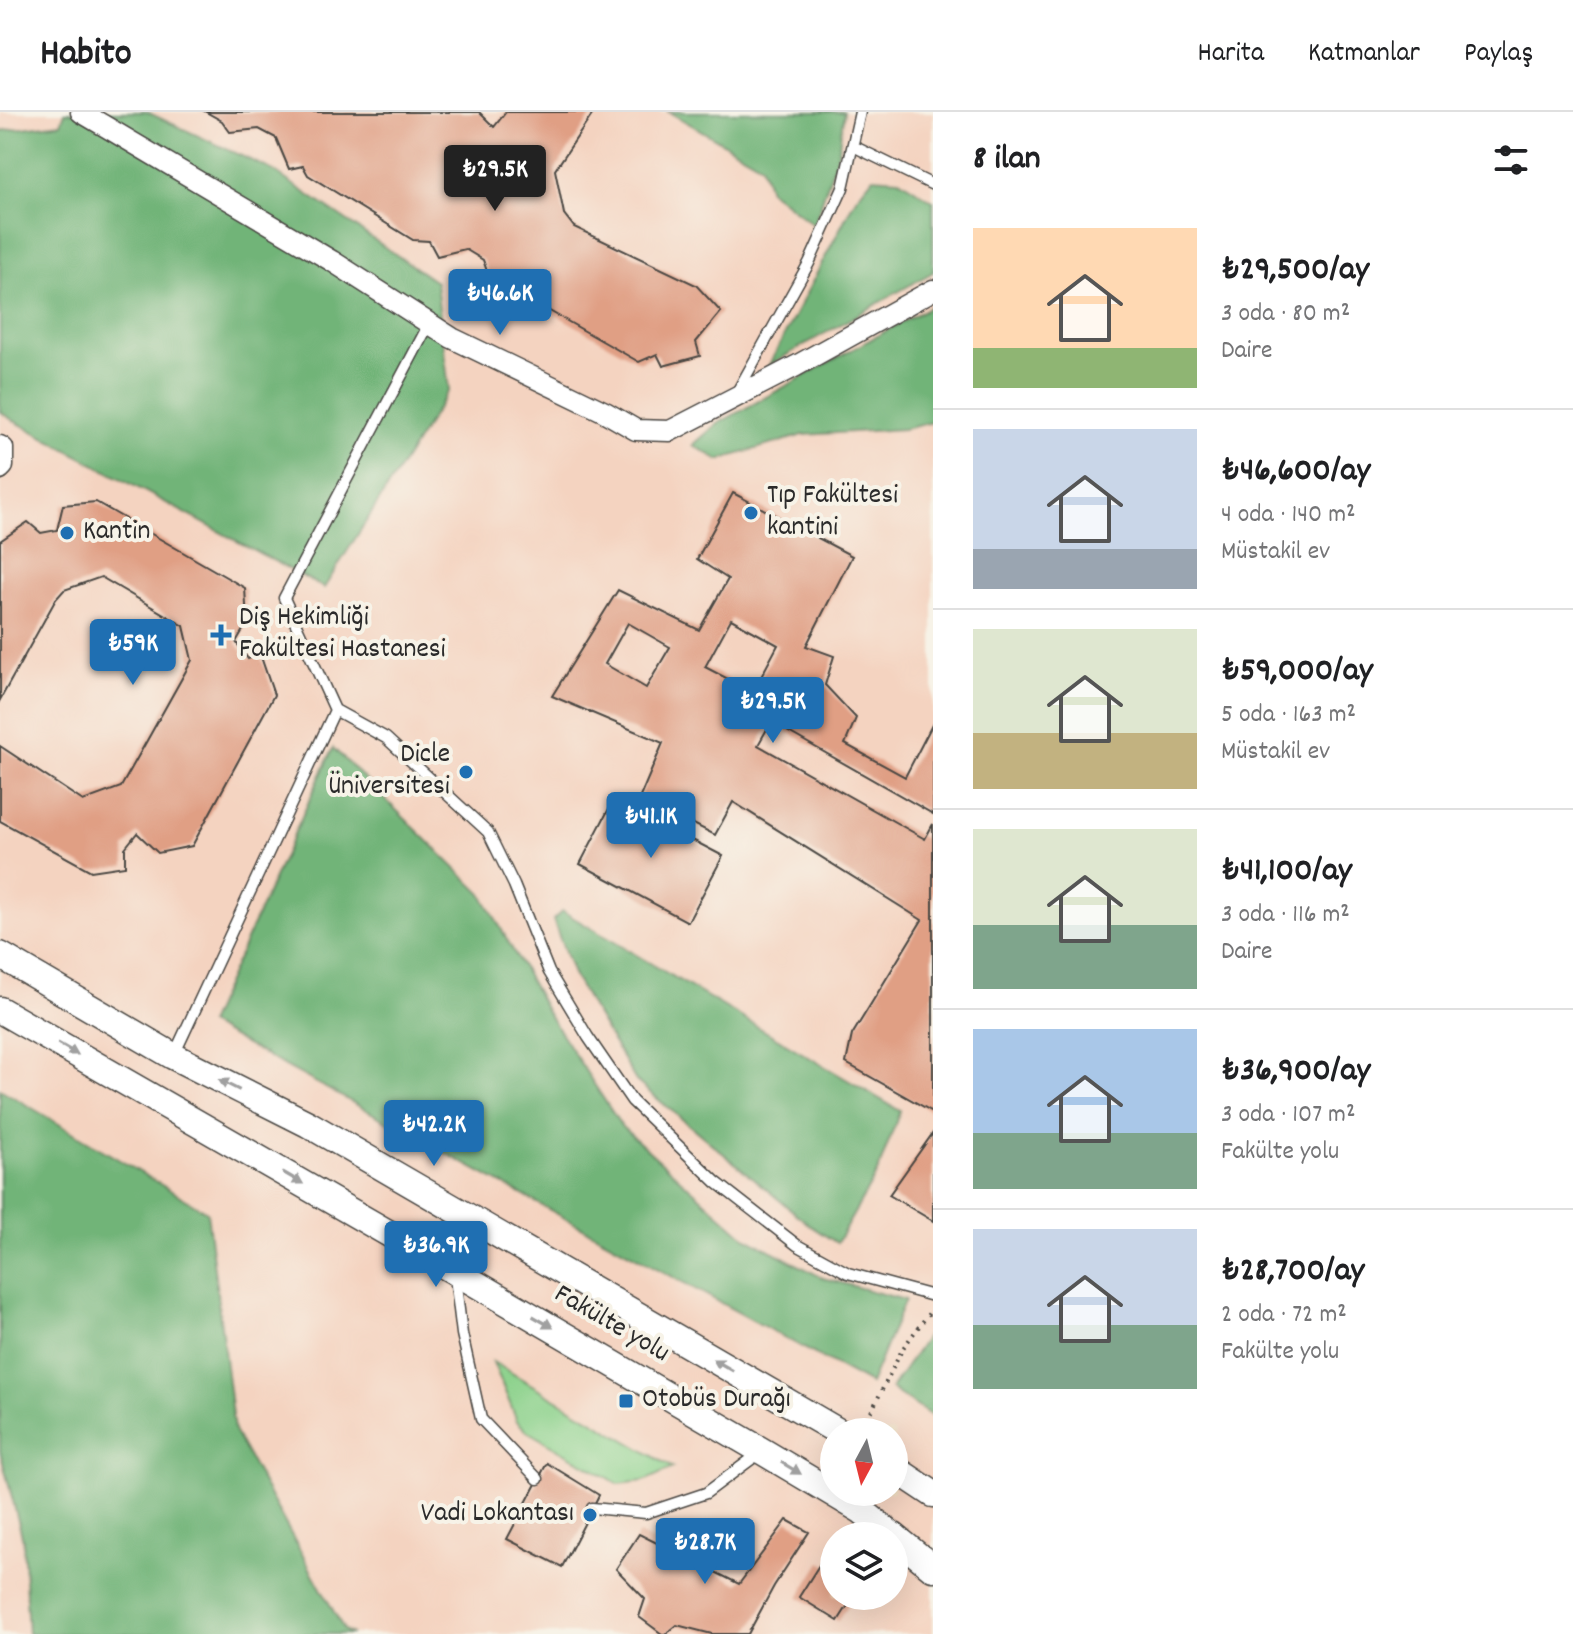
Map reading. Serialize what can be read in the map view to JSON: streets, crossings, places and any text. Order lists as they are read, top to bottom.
{
  "streets": {
    "street": ["Fakülte yolu"]
  },
  "places": {
    "other": [
      "Tıp Fakültesi kantini",
      "Kantin",
      "Dicle Üniversitesi",
      "Vadi Lokantası"
    ],
    "health": ["Diş Hekimliği Fakültesi Hastanesi"],
    "transit": ["Otobüs Durağı"]
  },
  "north": "bottom",
  "page": {
    "header": "Habito",
    "nav": ["Harita", "Katmanlar", "Paylaş"],
    "heading": "8 ilan",
    "price": [
      "₺29.5K",
      "₺46.6K",
      "₺59K",
      "₺29.5K",
      "₺41.1K",
      "₺42.2K",
      "₺36.9K",
      "₺28.7K"
    ],
    "list": [
      {
        "name": "₺29,500/ay",
        "note": "3 oda · 80 m² · Daire"
      },
      {
        "name": "₺46,600/ay",
        "note": "4 oda · 140 m² · Müstakil ev"
      },
      {
        "name": "₺59,000/ay",
        "note": "5 oda · 163 m² · Müstakil ev"
      },
      {
        "name": "₺41,100/ay",
        "note": "3 oda · 116 m² · Daire"
      },
      {
        "name": "₺36,900/ay",
        "note": "3 oda · 107 m² · Fakülte yolu"
      },
      {
        "name": "₺28,700/ay",
        "note": "2 oda · 72 m² · Fakülte yolu"
      }
    ]
  }
}
